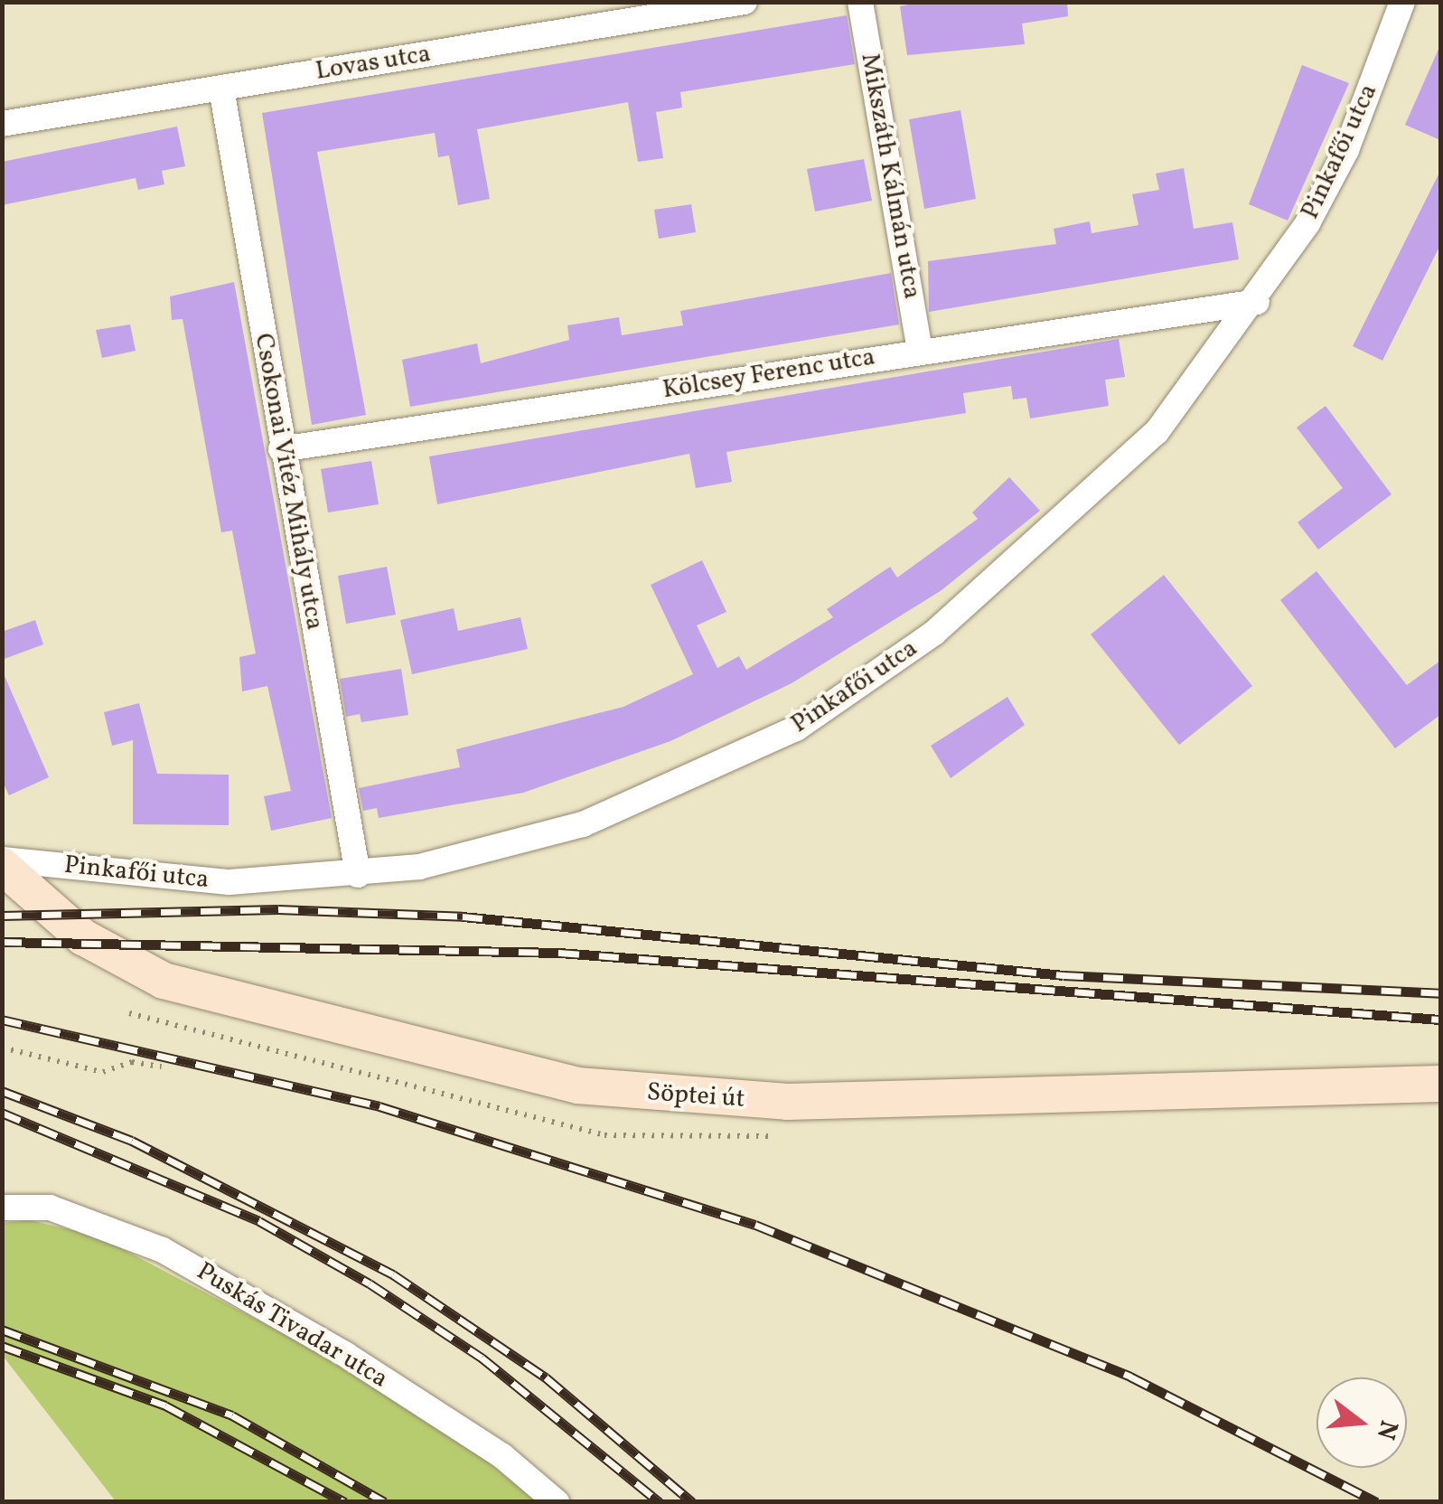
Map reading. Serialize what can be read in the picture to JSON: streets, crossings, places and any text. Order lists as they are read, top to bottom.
{
  "streets": {
    "street": [
      "Lovas utca",
      "Pinkafői utca",
      "Mikszáth Kálmán utca",
      "Kölcsey Ferenc utca",
      "Csokonai Vitéz Mihály utca",
      "Söptei út",
      "Puskás Tivadar utca"
    ]
  },
  "crossings": [
    ["Lovas utca", "Csokonai Vitéz Mihály utca"],
    ["Pinkafői utca", "Kölcsey Ferenc utca"],
    ["Pinkafői utca", "Csokonai Vitéz Mihály utca"],
    ["Pinkafői utca", "Söptei út"],
    ["Mikszáth Kálmán utca", "Kölcsey Ferenc utca"],
    ["Kölcsey Ferenc utca", "Csokonai Vitéz Mihály utca"]
  ],
  "north": "right"
}
